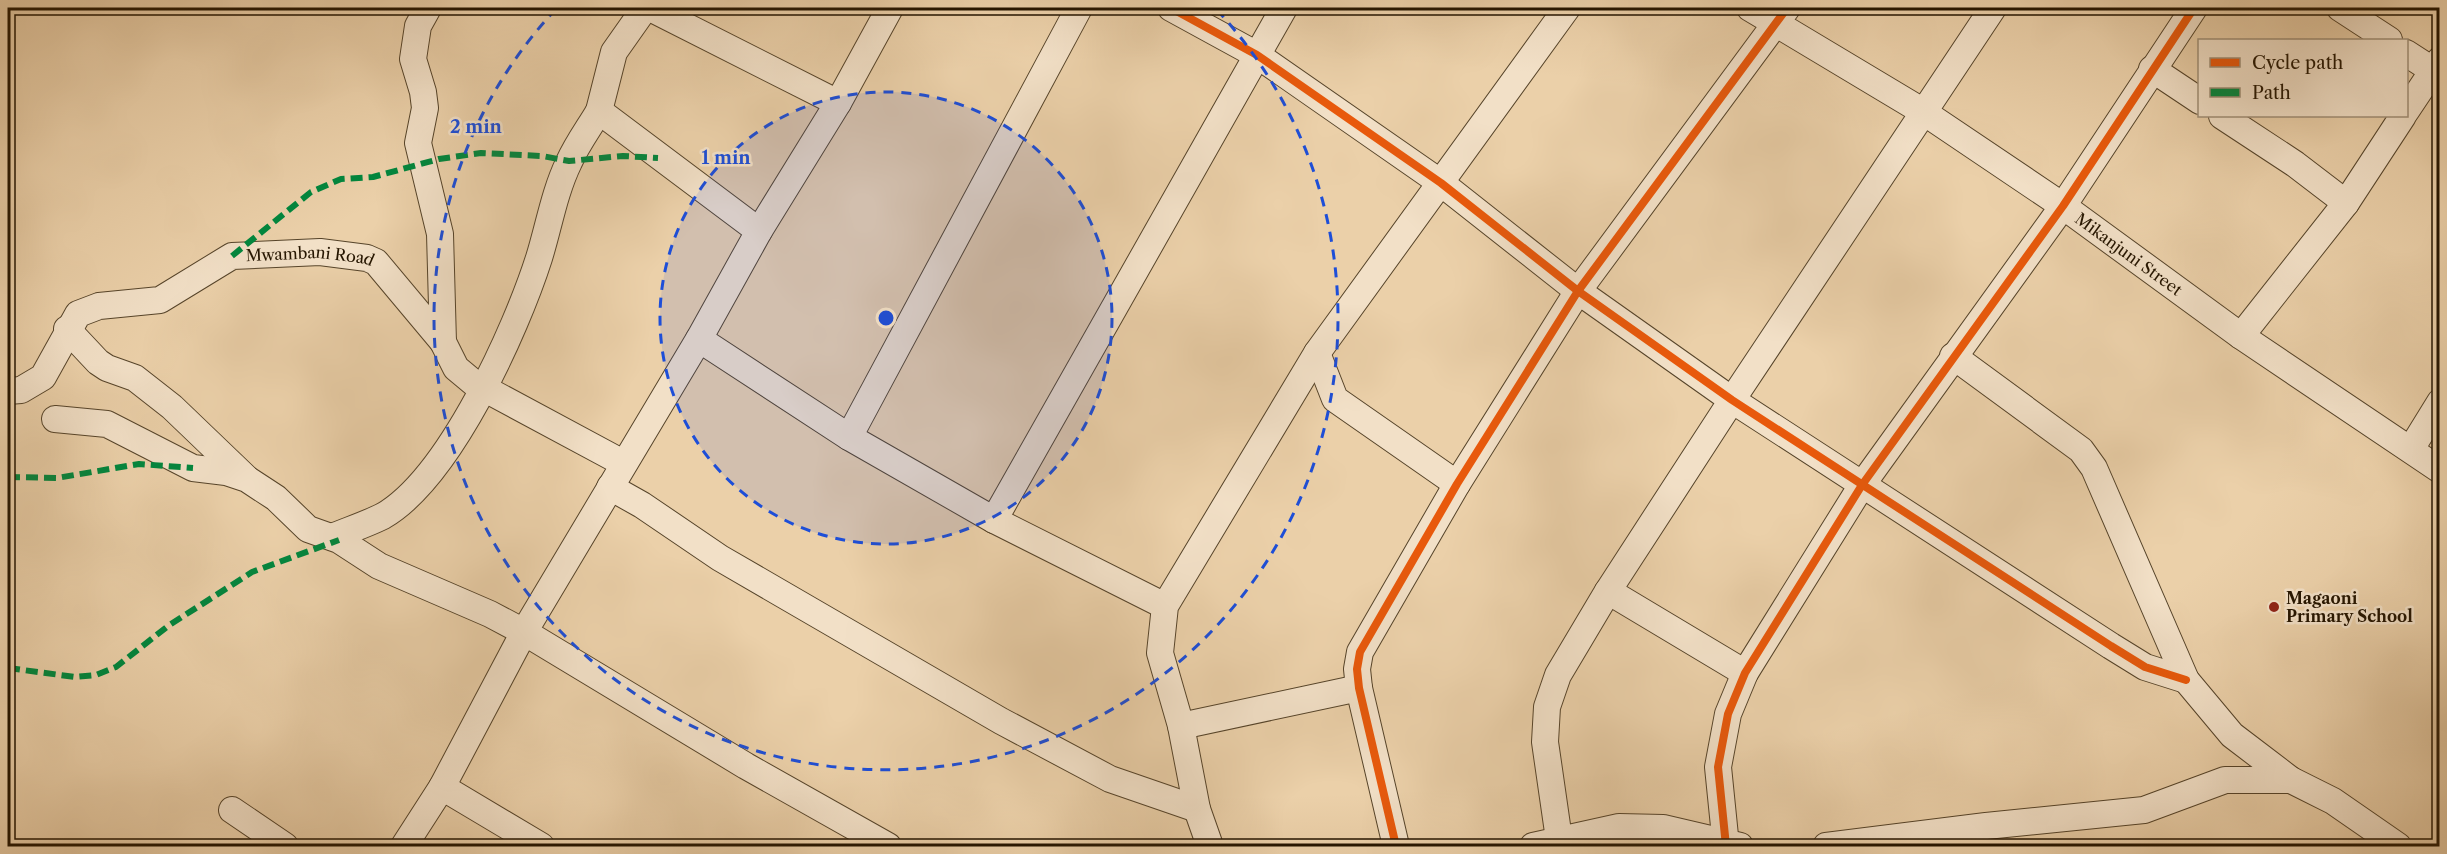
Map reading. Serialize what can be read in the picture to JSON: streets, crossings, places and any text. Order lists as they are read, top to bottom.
{
  "streets": {
    "street": ["Mikanjuni Street", "Mwambani Road"]
  },
  "places": ["Magaoni Primary School"],
  "legend": ["Cycle path", "Path"],
  "rings": ["2 min", "1 min"]
}
